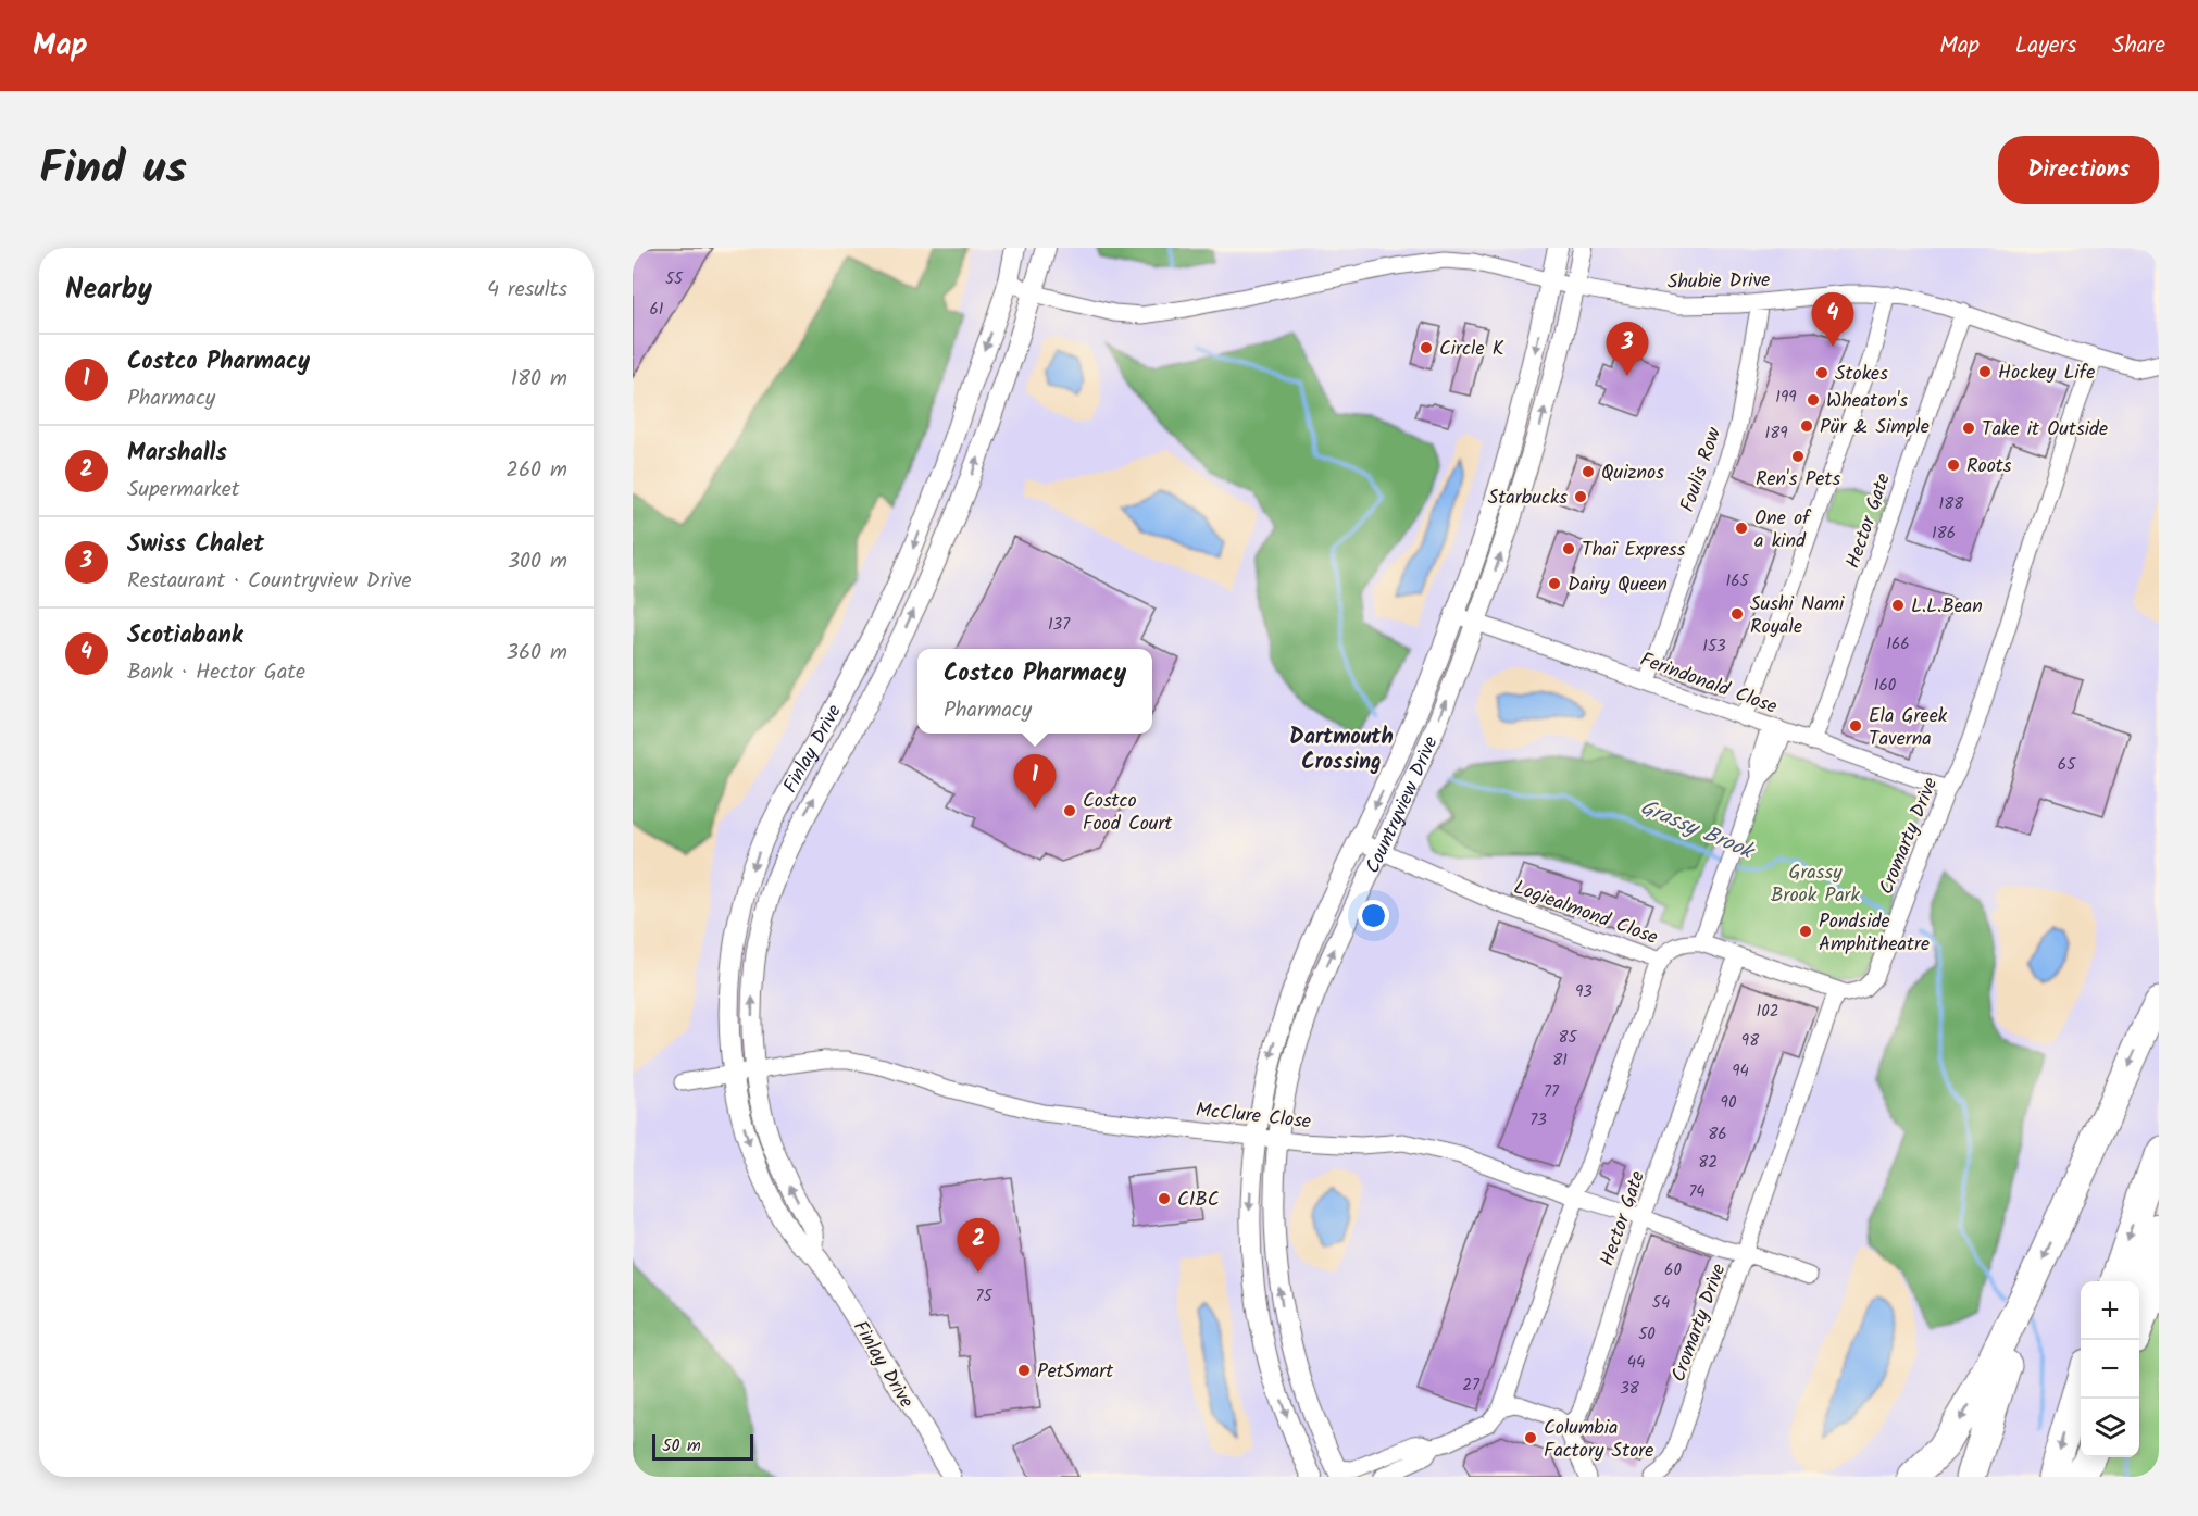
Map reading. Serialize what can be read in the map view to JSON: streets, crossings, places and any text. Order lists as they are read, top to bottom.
{
  "streets": {
    "street": [
      "Shubie Drive",
      "Foulis Row",
      "Hector Gate",
      "Ferindonald Close",
      "Finlay Drive",
      "Countryview Drive",
      "Cromarty Drive",
      "Logiealmond Close",
      "McClure Close"
    ]
  },
  "crossings": [
    ["Shubie Drive", "Foulis Row"],
    ["Shubie Drive", "Hector Gate"],
    ["Shubie Drive", "Finlay Drive"],
    ["Shubie Drive", "Countryview Drive"],
    ["Shubie Drive", "Cromarty Drive"],
    ["Foulis Row", "Ferindonald Close"],
    ["Hector Gate", "Ferindonald Close"],
    ["Hector Gate", "McClure Close"],
    ["Ferindonald Close", "Countryview Drive"],
    ["Ferindonald Close", "Cromarty Drive"],
    ["Finlay Drive", "McClure Close"],
    ["Countryview Drive", "Logiealmond Close"],
    ["Countryview Drive", "McClure Close"],
    ["Cromarty Drive", "McClure Close"]
  ],
  "districts": ["Dartmouth Crossing"],
  "water": ["Grassy Brook"],
  "parks": ["Grassy Brook Park"],
  "places": [
    "Circle K",
    "Hockey Life",
    "Stokes",
    "Wheaton's",
    "Pür & Simple",
    "Take it Outside",
    "Ren's Pets",
    "Roots",
    "Quiznos",
    "Starbucks",
    "One of a kind",
    "Thaï Express",
    "Dairy Queen",
    "L.L.Bean",
    "Sushi Nami Royale",
    "Ela Greek Taverna",
    "Costco Food Court",
    "Pondside Amphitheatre",
    "CIBC",
    "PetSmart",
    "Columbia Factory Store"
  ],
  "house_numbers": [
    "55",
    "61",
    "199",
    "189",
    "188",
    "186",
    "165",
    "137",
    "166",
    "153",
    "160",
    "65",
    "93",
    "102",
    "85",
    "98",
    "81",
    "94",
    "77",
    "90",
    "73",
    "86",
    "82",
    "74",
    "60",
    "75",
    "54",
    "50",
    "44",
    "27",
    "38"
  ],
  "scale_bar": "50 m",
  "page": {
    "header": "Map",
    "nav": ["Map", "Layers", "Share"],
    "title": "Find us",
    "buttons": "Directions",
    "heading": ["Nearby", "4 results"],
    "pins": [
      "4",
      "3",
      "1",
      "2"
    ],
    "list": [
      {
        "mark": "1",
        "name": "Costco Pharmacy",
        "note": "Pharmacy",
        "value": "180 m"
      },
      {
        "mark": "2",
        "name": "Marshalls",
        "note": "Supermarket",
        "value": "260 m"
      },
      {
        "mark": "3",
        "name": "Swiss Chalet",
        "note": "Restaurant · Countryview Drive",
        "value": "300 m"
      },
      {
        "mark": "4",
        "name": "Scotiabank",
        "note": "Bank · Hector Gate",
        "value": "360 m"
      }
    ],
    "popup": ["Costco Pharmacy", "Pharmacy"],
    "map_buttons": ["+", "−"],
    "scale": "50 m"
  }
}
